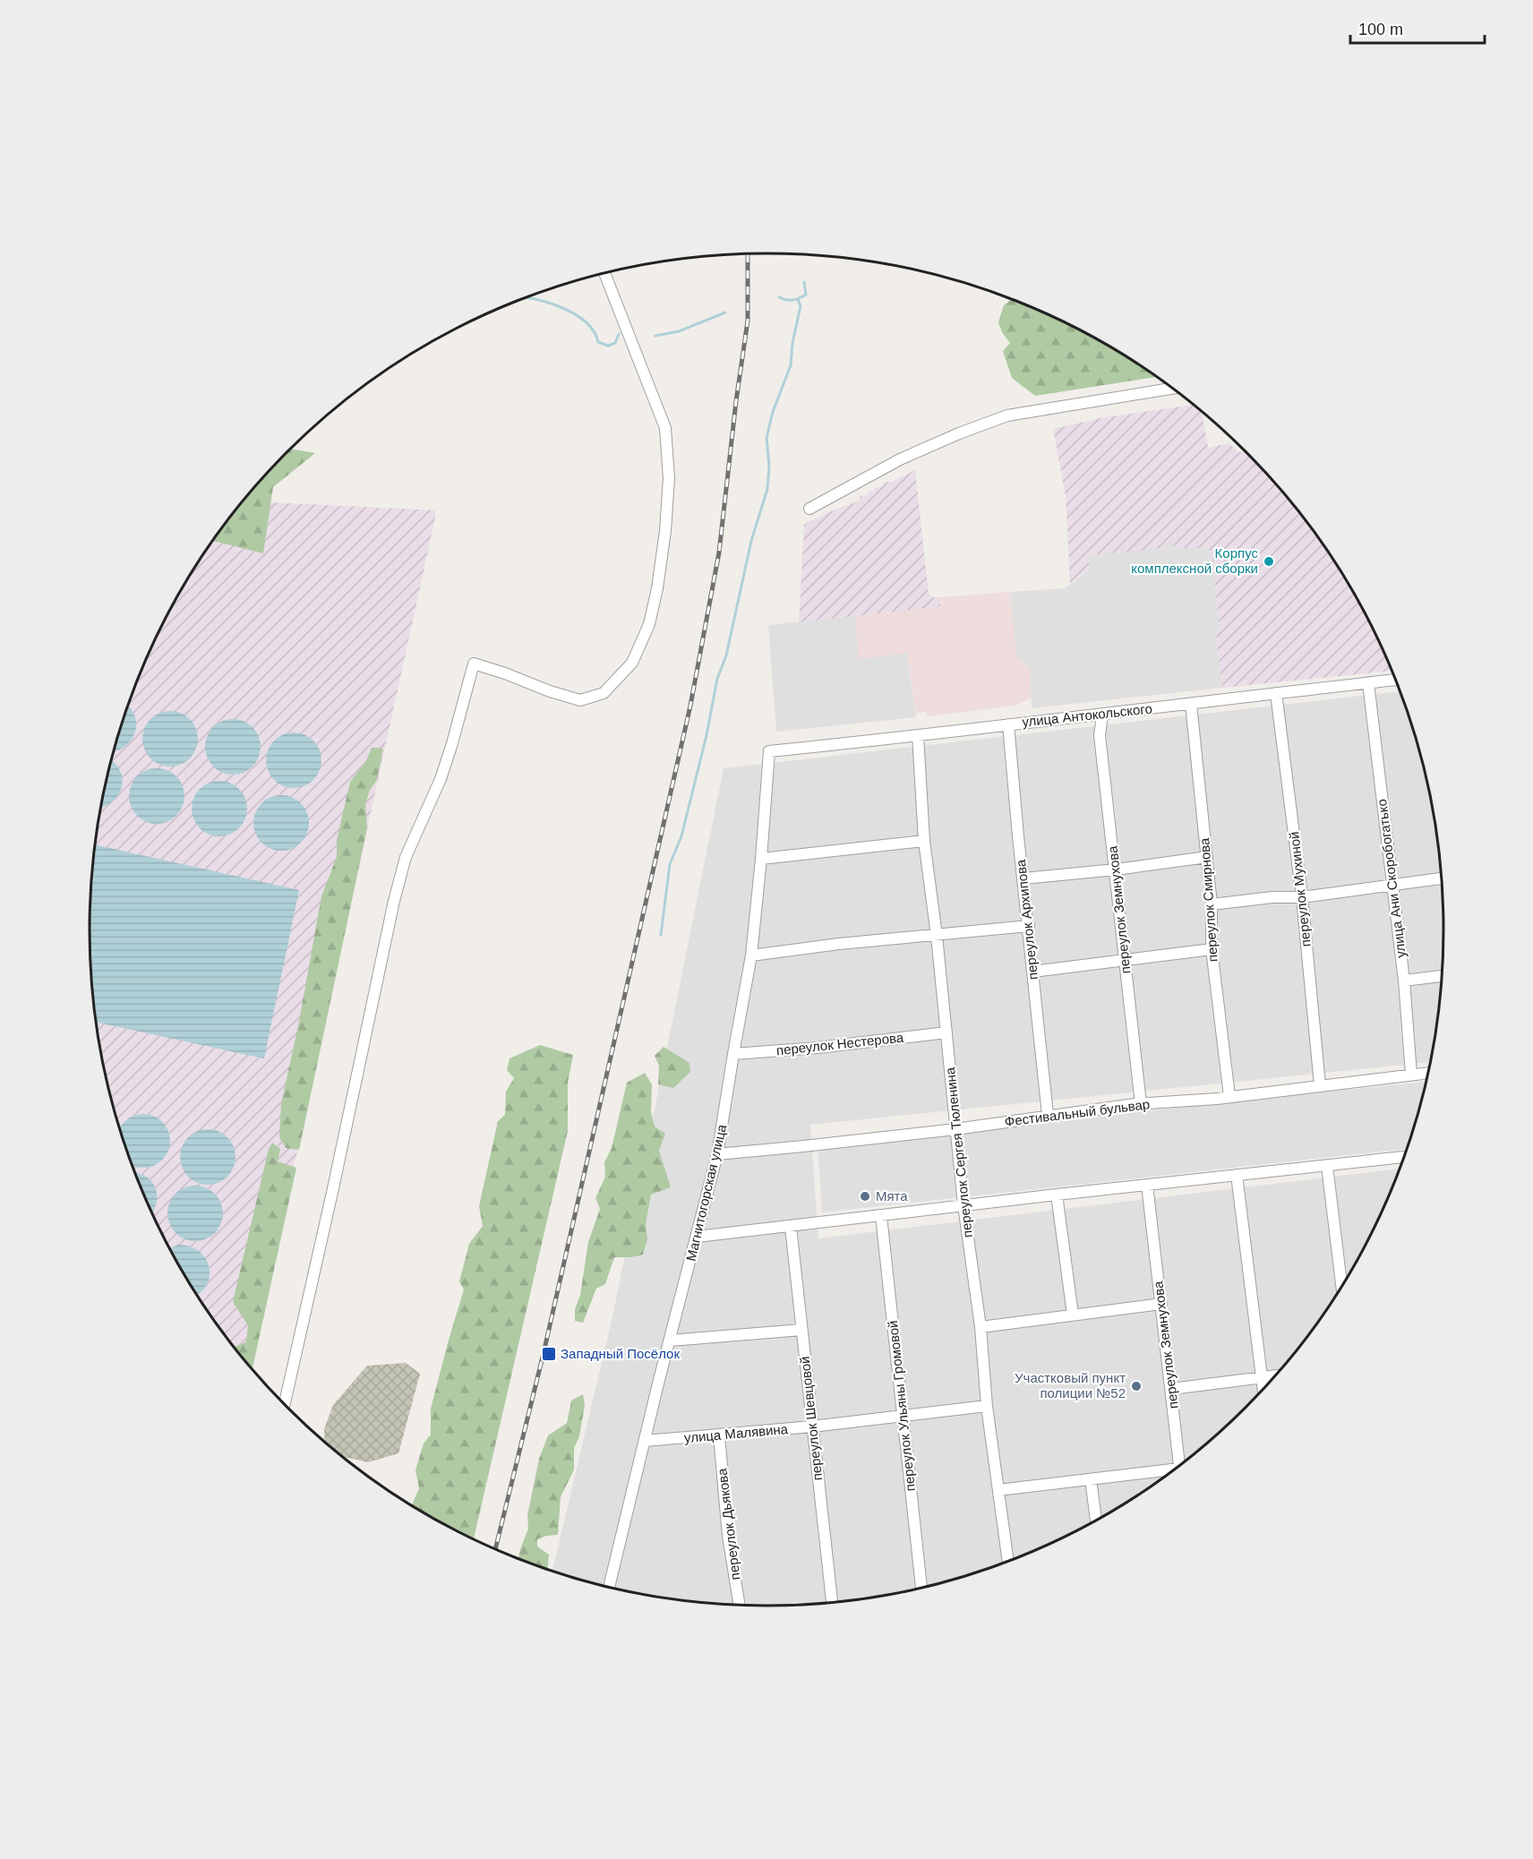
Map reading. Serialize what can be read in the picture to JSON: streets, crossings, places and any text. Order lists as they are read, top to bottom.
{
  "streets": {
    "street": [
      "улица Антокольского",
      "улица Ани Скоробогатько",
      "переулок Мухиной",
      "переулок Смирнова",
      "переулок Земнухова",
      "переулок Архипова",
      "переулок Нестерова",
      "Фестивальный бульвар",
      "переулок Сергея Тюленина",
      "Магнитогорская улица",
      "переулок Ульяны Громовой",
      "переулок Шевцовой",
      "улица Малявина",
      "переулок Дьякова"
    ]
  },
  "crossings": [
    ["улица Антокольского", "улица Ани Скоробогатько"],
    ["улица Антокольского", "переулок Мухиной"],
    ["улица Антокольского", "переулок Смирнова"],
    ["улица Антокольского", "переулок Земнухова"],
    ["улица Антокольского", "переулок Архипова"],
    ["улица Антокольского", "переулок Сергея Тюленина"],
    ["улица Антокольского", "Магнитогорская улица"],
    ["улица Ани Скоробогатько", "Фестивальный бульвар"],
    ["переулок Мухиной", "Фестивальный бульвар"],
    ["переулок Смирнова", "Фестивальный бульвар"],
    ["переулок Земнухова", "Фестивальный бульвар"],
    ["переулок Архипова", "Фестивальный бульвар"],
    ["переулок Нестерова", "переулок Сергея Тюленина"],
    ["переулок Нестерова", "Магнитогорская улица"],
    ["Фестивальный бульвар", "переулок Сергея Тюленина"],
    ["Фестивальный бульвар", "Магнитогорская улица"],
    ["переулок Сергея Тюленина", "улица Малявина"],
    ["Магнитогорская улица", "улица Малявина"],
    ["переулок Ульяны Громовой", "улица Малявина"],
    ["переулок Шевцовой", "улица Малявина"],
    ["улица Малявина", "переулок Дьякова"]
  ],
  "places": {
    "other": ["Корпус комплексной сборки", "Мята", "Участковый пункт полиции №52"],
    "transit": ["Западный Посёлок"]
  },
  "scale_bar": "100 m"
}
